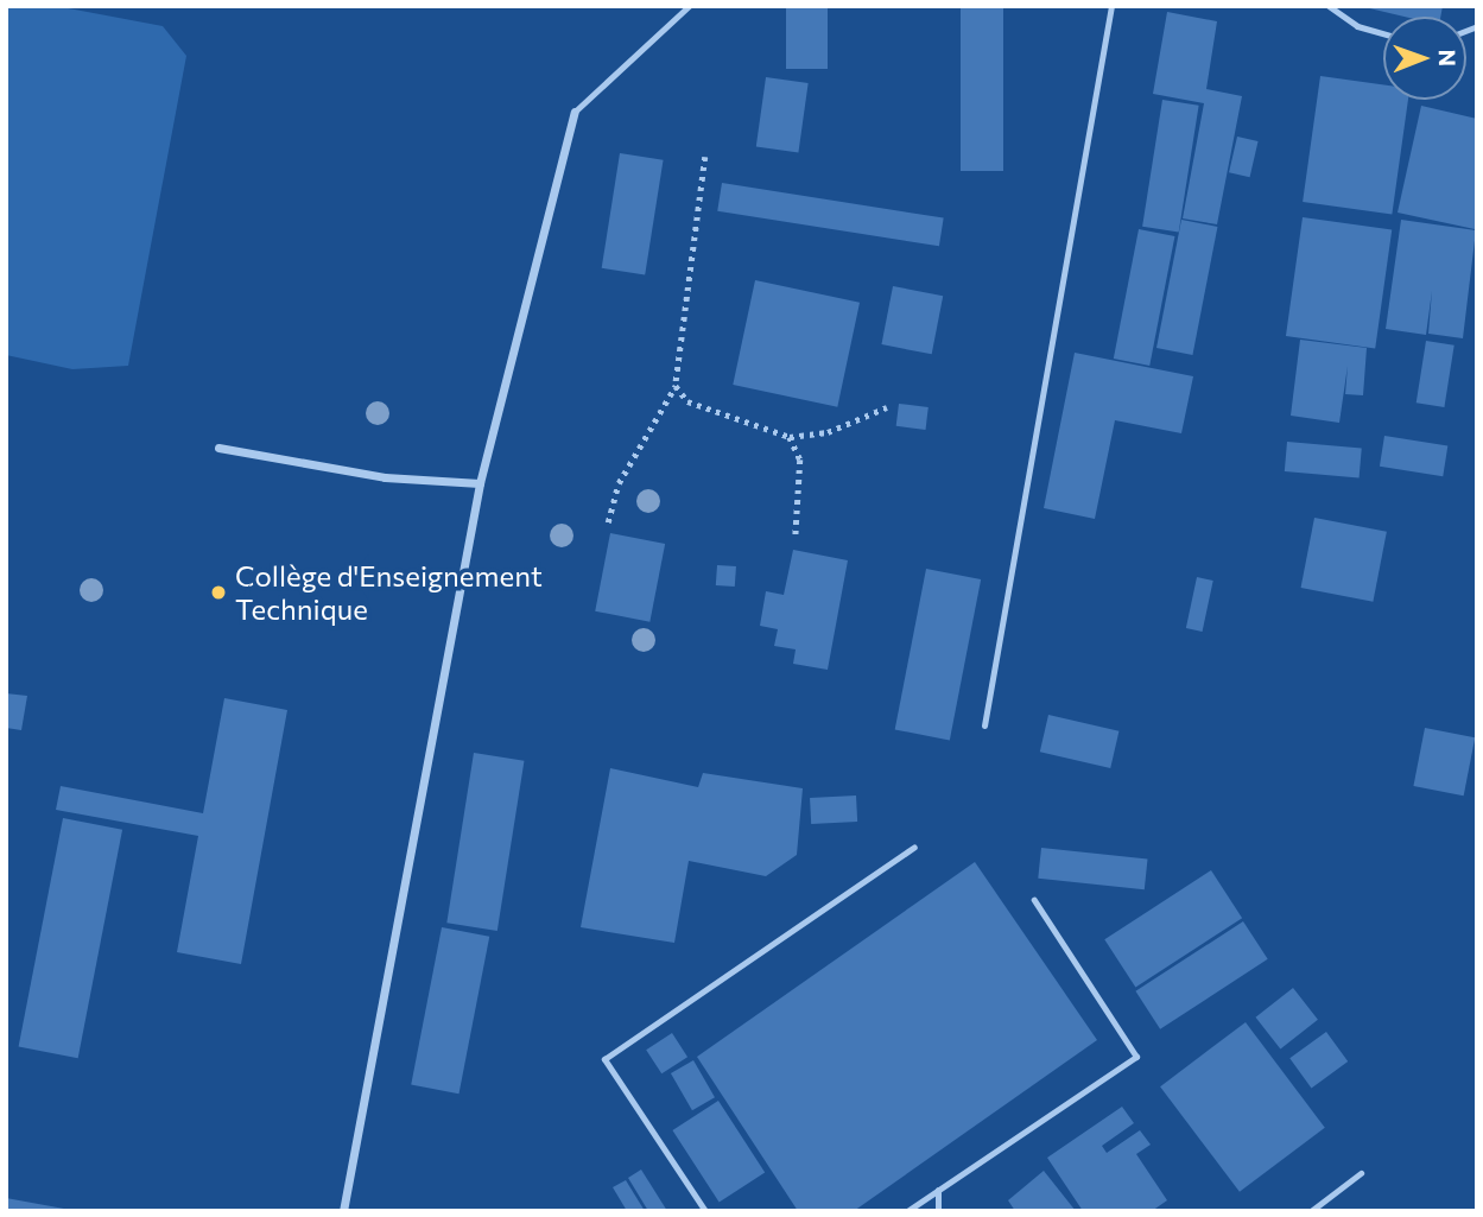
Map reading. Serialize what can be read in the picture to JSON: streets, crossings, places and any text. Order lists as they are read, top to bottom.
{
  "places": ["Collège d'Enseignement Technique"],
  "north": "right"
}
